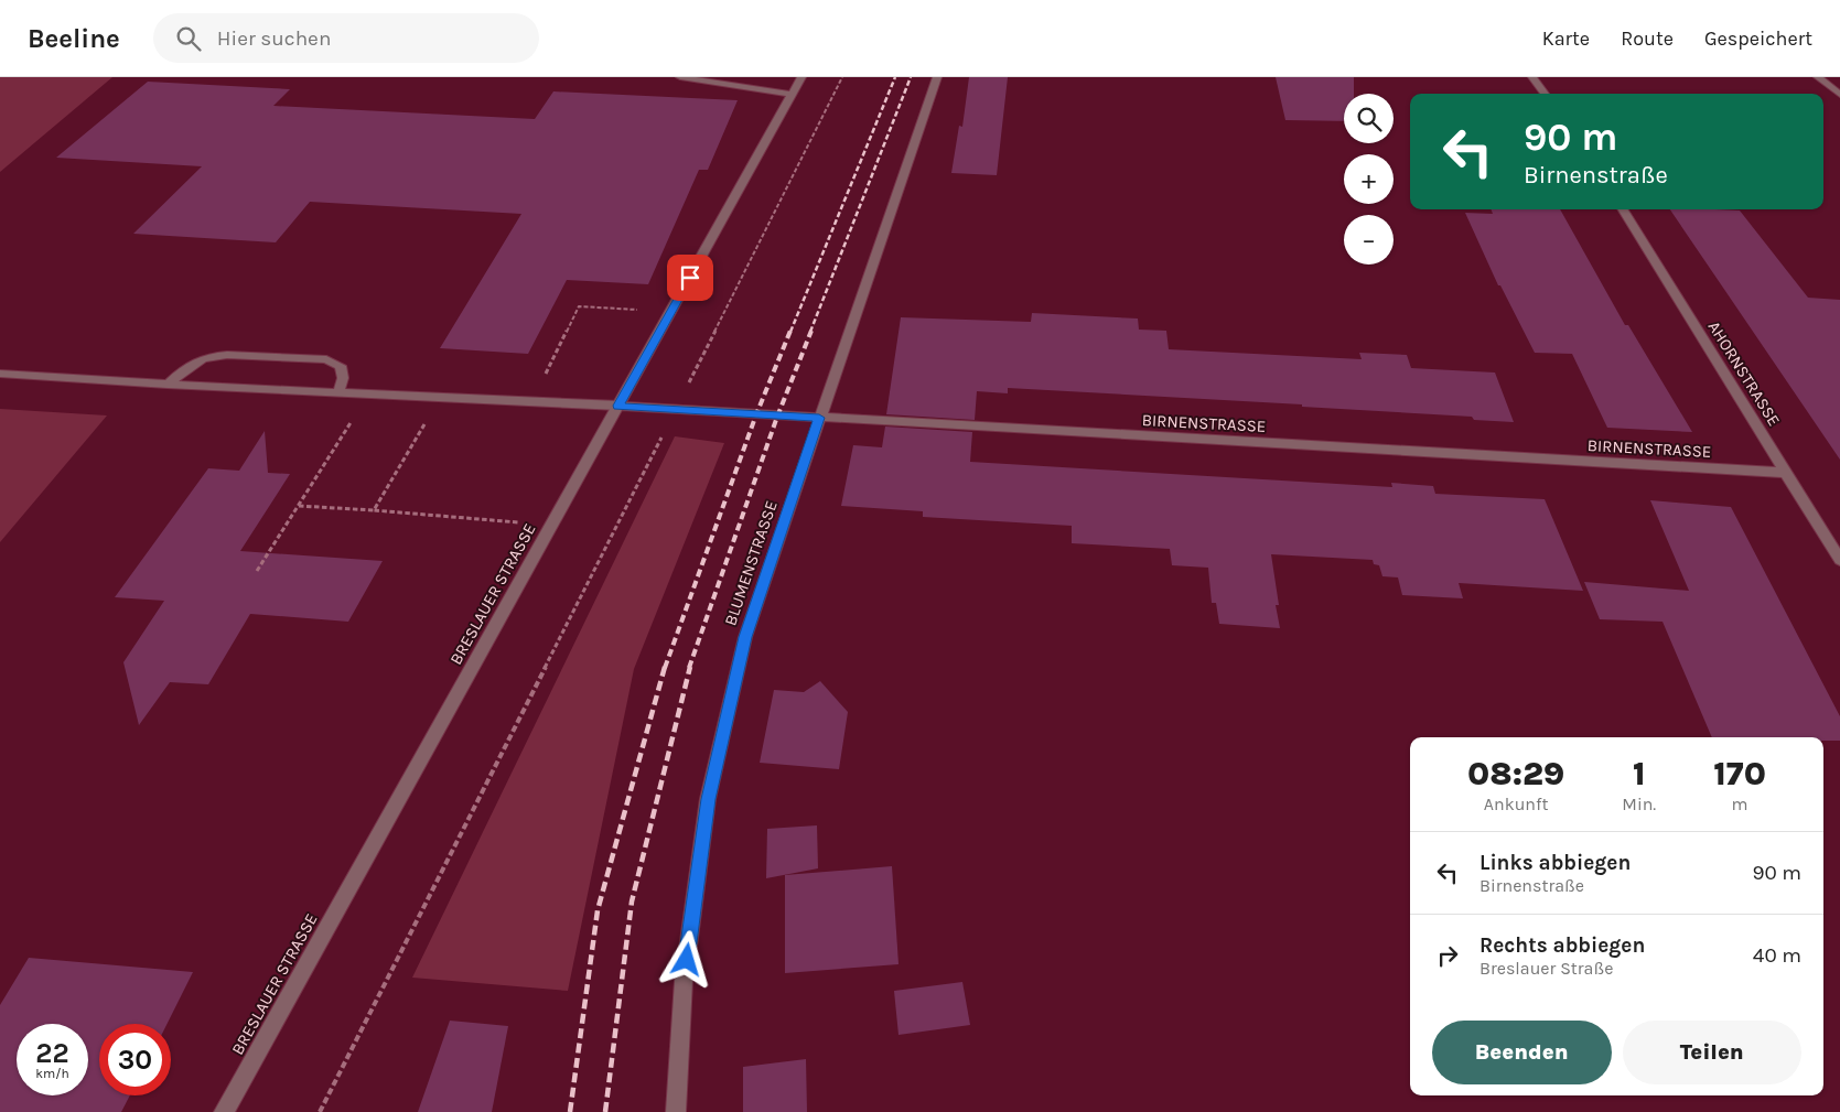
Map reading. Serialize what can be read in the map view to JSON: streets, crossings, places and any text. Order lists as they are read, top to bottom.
{
  "streets": {
    "street": [
      "AHORNSTRASSE",
      "BIRNENSTRASSE",
      "BLUMENSTRASSE",
      "BRESLAUER STRASSE"
    ]
  },
  "crossings": [
    ["AHORNSTRASSE", "BIRNENSTRASSE"],
    ["BIRNENSTRASSE", "BLUMENSTRASSE"],
    ["BIRNENSTRASSE", "BRESLAUER STRASSE"]
  ],
  "page": {
    "header": "Beeline",
    "search": "Hier suchen",
    "nav": ["Karte", "Route", "Gespeichert"],
    "map_buttons": ["+", "−"],
    "turn": ["90 m", "Birnenstraße"],
    "eta": [
      "08:29",
      "Ankunft",
      "1",
      "Min.",
      "170",
      "m"
    ],
    "list": [
      {
        "name": "Links abbiegen",
        "note": "Birnenstraße",
        "value": "90 m"
      },
      {
        "name": "Rechts abbiegen",
        "note": "Breslauer Straße",
        "value": "40 m"
      }
    ],
    "buttons": ["Beenden", "Teilen"],
    "speed": "22 km/h",
    "limit": "30"
  }
}
